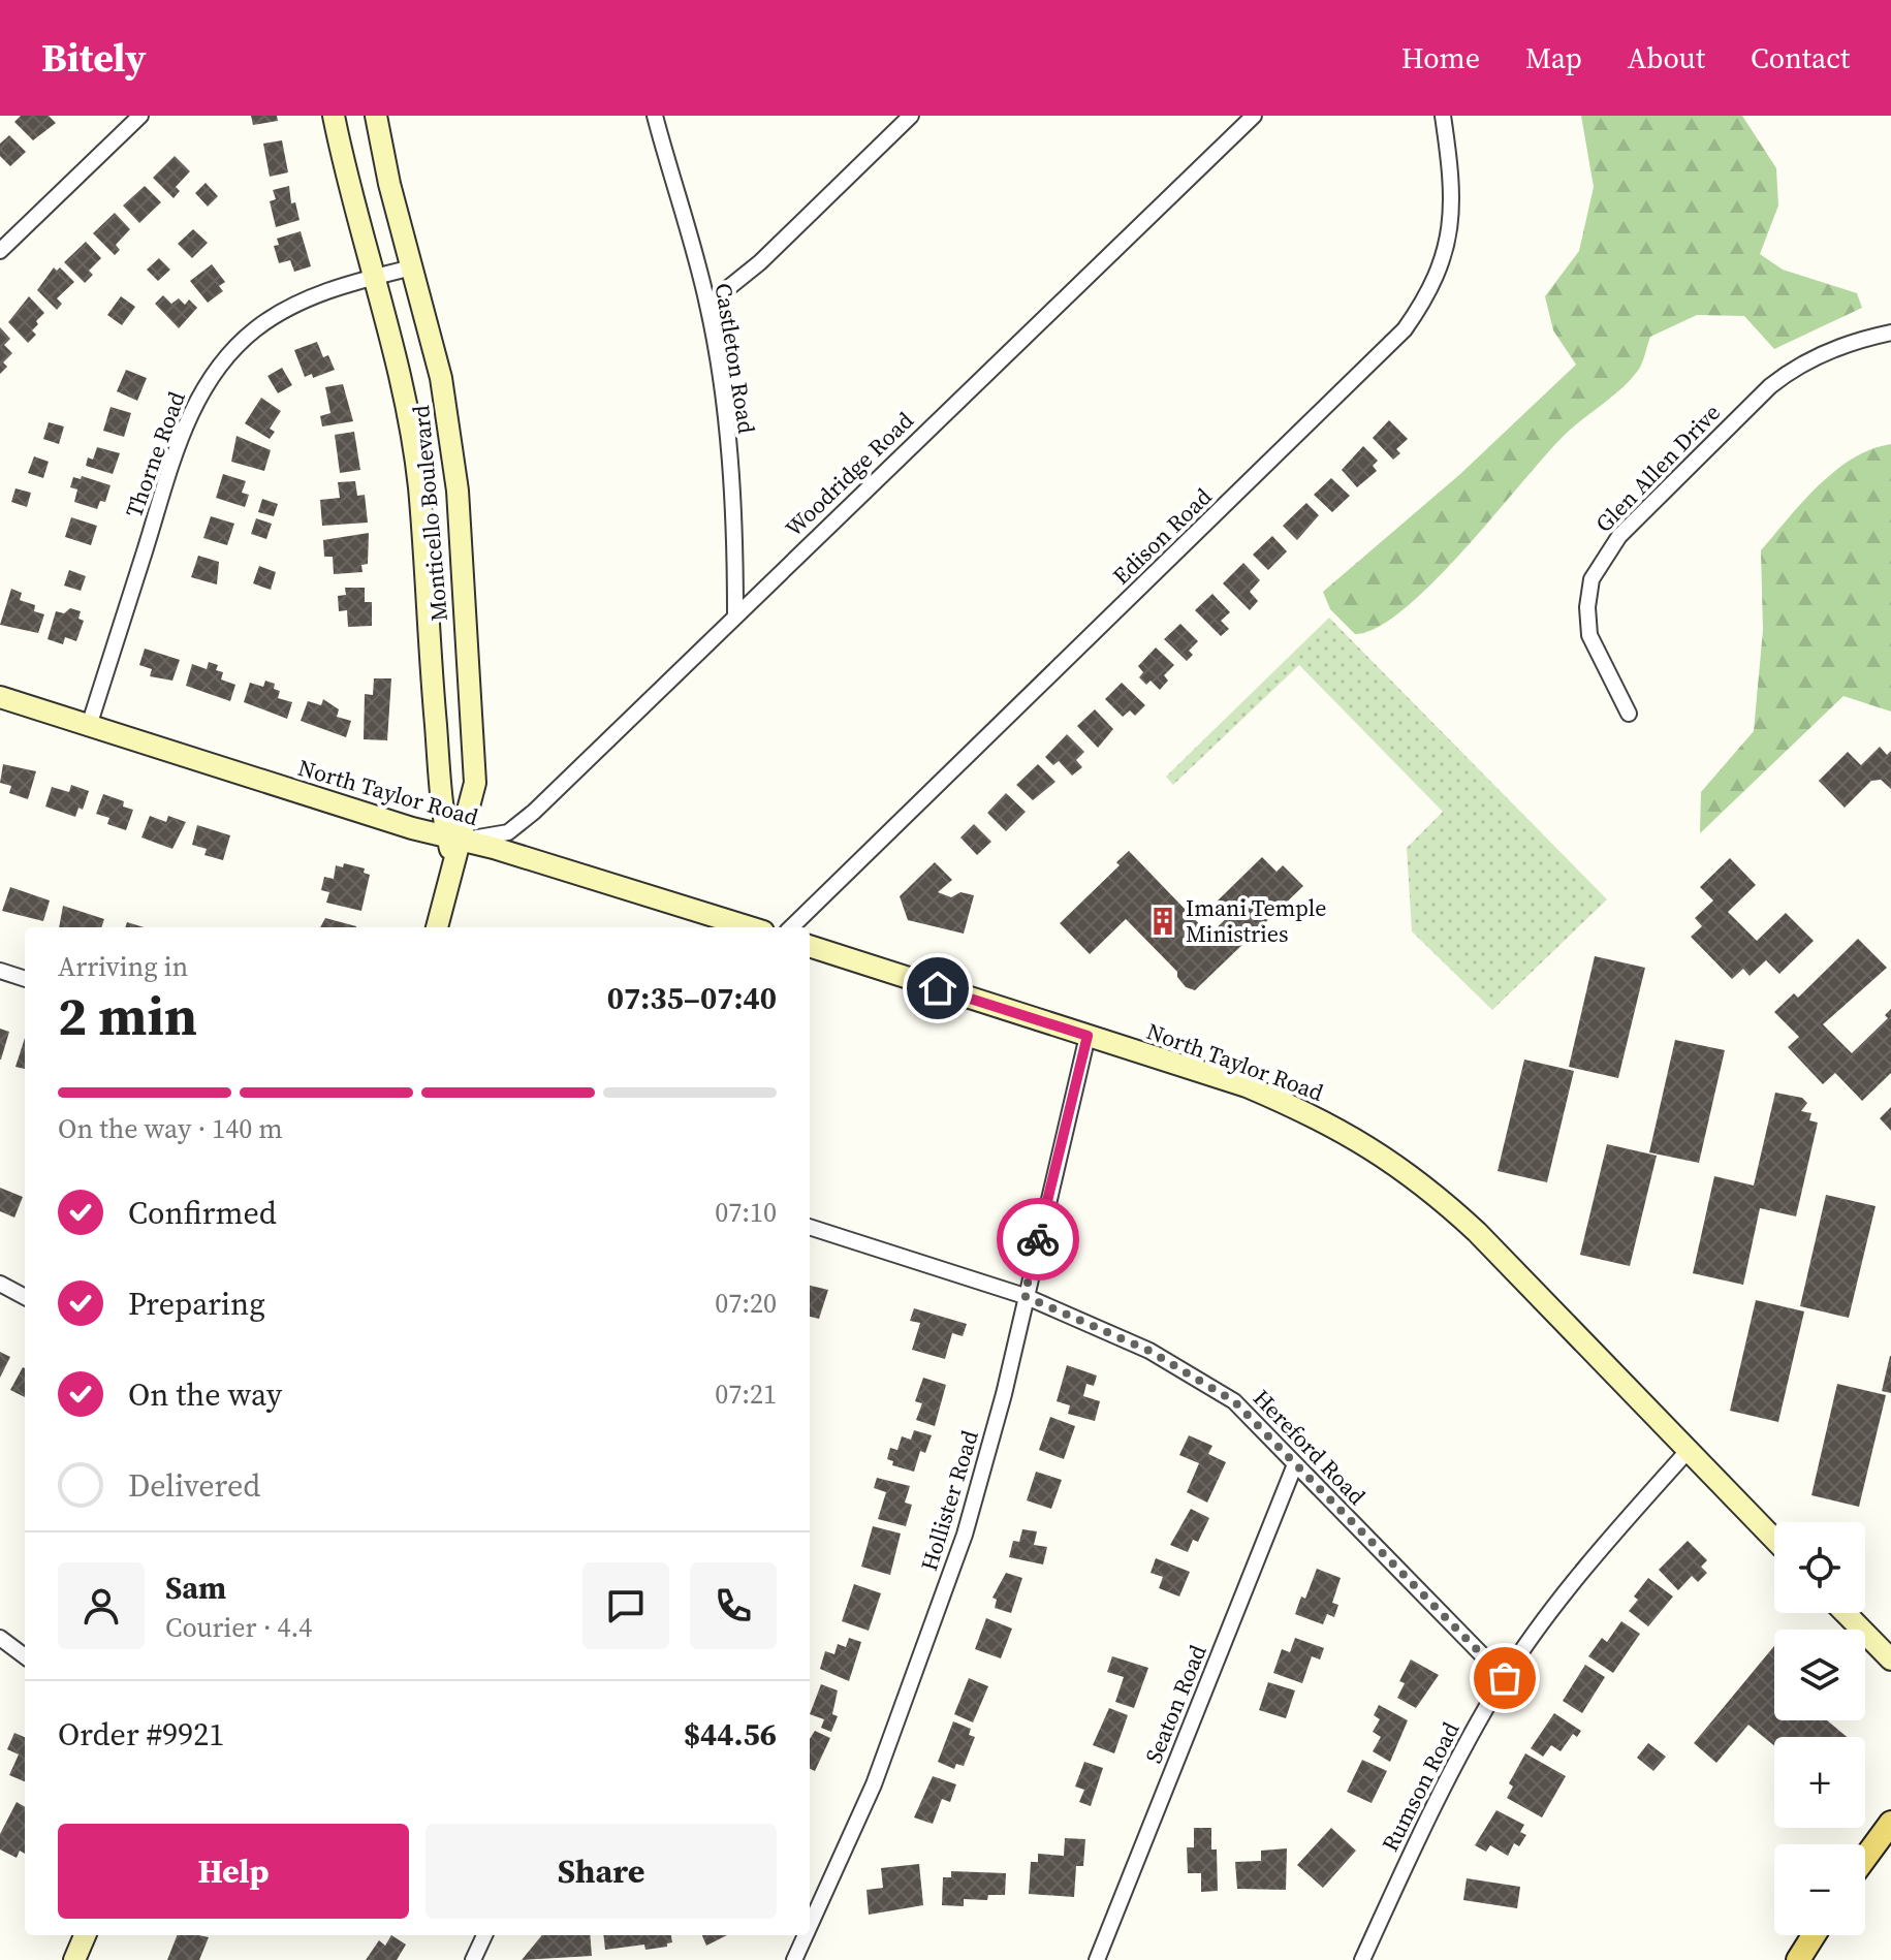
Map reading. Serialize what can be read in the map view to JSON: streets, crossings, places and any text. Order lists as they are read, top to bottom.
{
  "streets": {
    "street": [
      "Castleton Road",
      "Thorne Road",
      "Glen Allen Drive",
      "Woodridge Road",
      "Monticello Boulevard",
      "Edison Road",
      "North Taylor Road",
      "Hereford Road",
      "Hollister Road",
      "Seaton Road",
      "Rumson Road"
    ]
  },
  "crossings": [
    ["Castleton Road", "Woodridge Road"],
    ["Thorne Road", "Monticello Boulevard"],
    ["Thorne Road", "North Taylor Road"],
    ["Woodridge Road", "Monticello Boulevard"],
    ["Woodridge Road", "North Taylor Road"],
    ["Monticello Boulevard", "North Taylor Road"],
    ["North Taylor Road", "Hollister Road"],
    ["North Taylor Road", "Rumson Road"],
    ["Hereford Road", "Hollister Road"],
    ["Hereford Road", "Seaton Road"],
    ["Hereford Road", "Rumson Road"]
  ],
  "places": {
    "building": ["Imani Temple Ministries"]
  },
  "page": {
    "header": "Bitely",
    "nav": [
      "Home",
      "Map",
      "About",
      "Contact"
    ],
    "heading": ["2 min", "Arriving in", "07:35–07:40"],
    "panel": [
      "Sam",
      "Courier · 4.4",
      "Order #9921",
      "$44.56"
    ],
    "bar": "On the way · 140 m",
    "list": [
      ["Confirmed", "07:10"],
      ["Preparing", "07:20"],
      ["On the way", "07:21"],
      "Delivered"
    ],
    "map_buttons": ["+", "−"],
    "buttons": ["Help", "Share"]
  }
}
